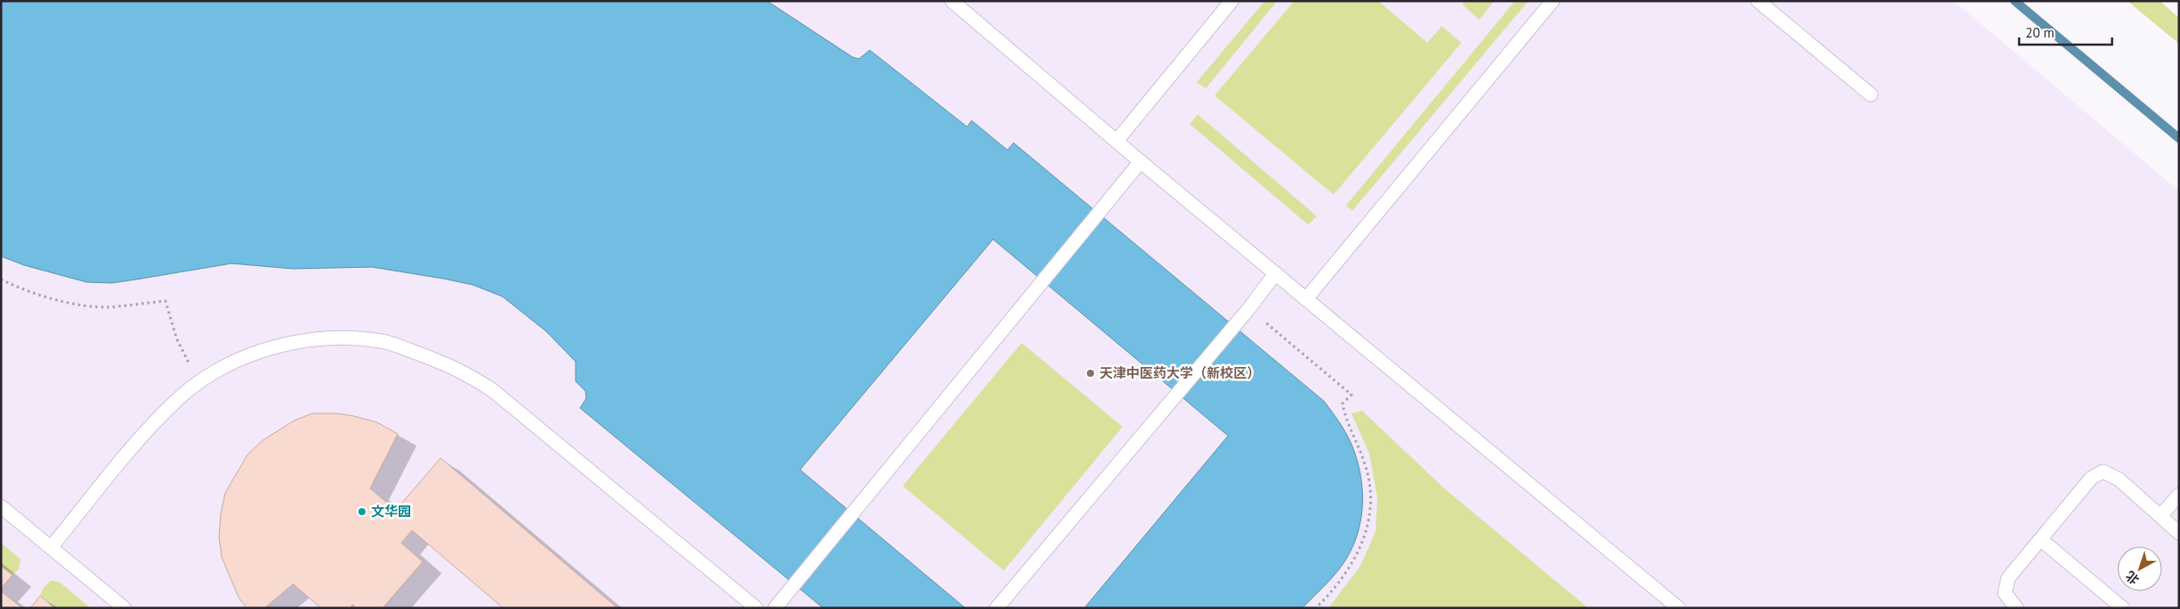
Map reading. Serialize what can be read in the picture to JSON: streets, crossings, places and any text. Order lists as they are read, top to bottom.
{
  "places": ["天津中医药大学（新校区）", "文华园"],
  "scale_bar": "20 m",
  "north": "bottom left"
}
